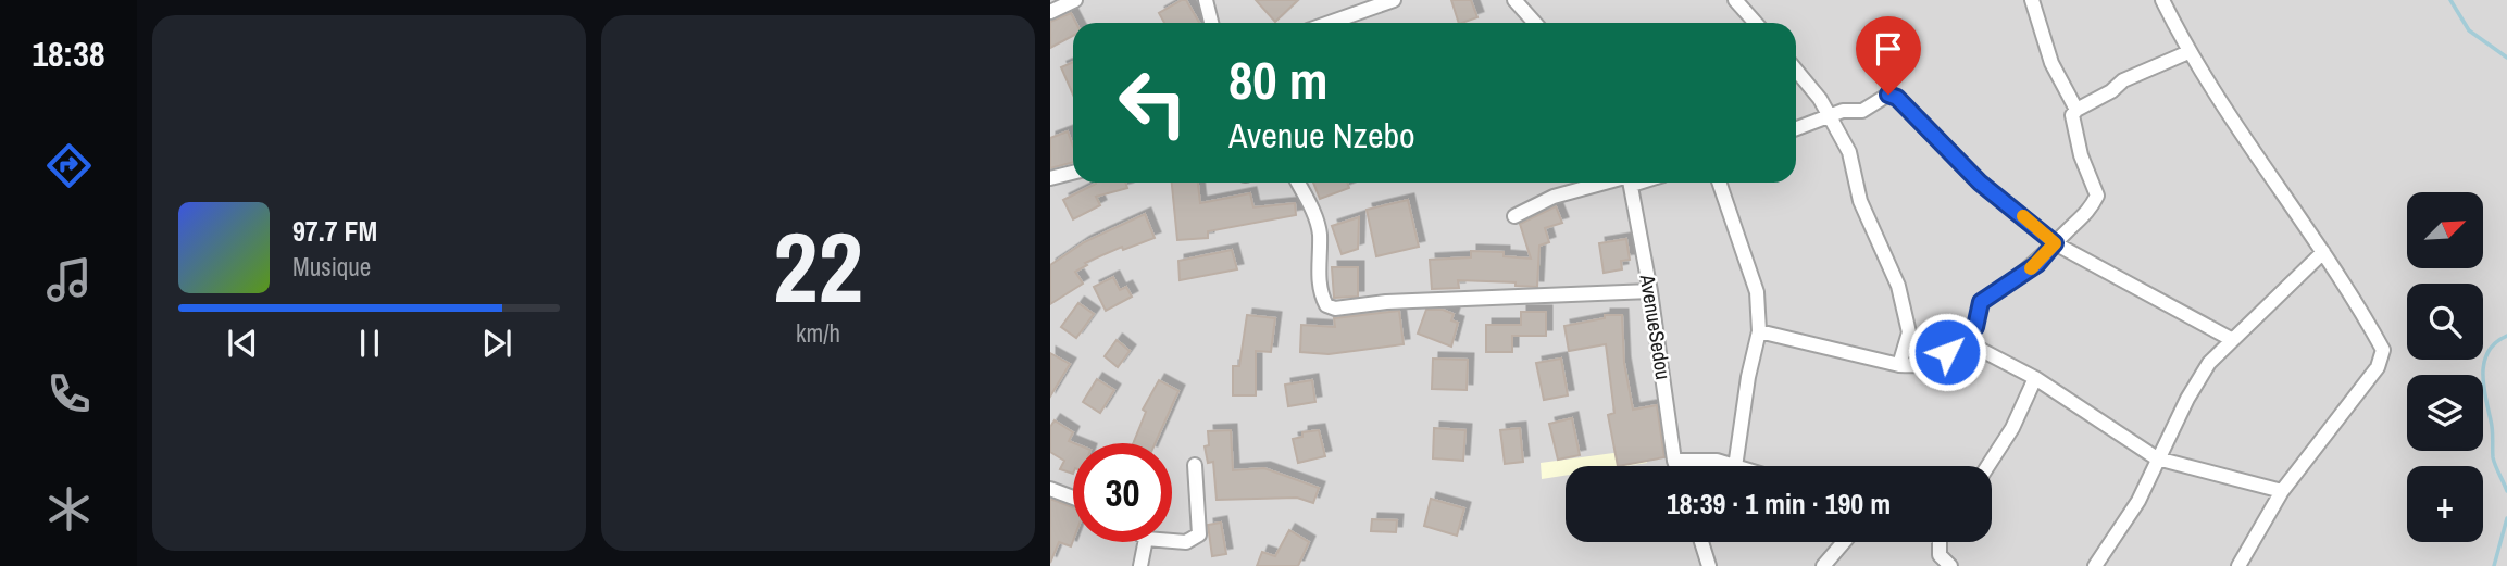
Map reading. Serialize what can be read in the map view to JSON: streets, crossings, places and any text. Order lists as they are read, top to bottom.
{
  "streets": {
    "street": ["AvenueSedou"]
  },
  "north": "top right",
  "page": {
    "tabs": "18:38",
    "tile": ["22", "km/h"],
    "turn": ["80 m", "Avenue Nzebo"],
    "map_buttons": "+",
    "song": ["97.7 FM", "Musique"],
    "limit": "30",
    "trip": "18:39 · 1 min · 190 m"
  }
}
